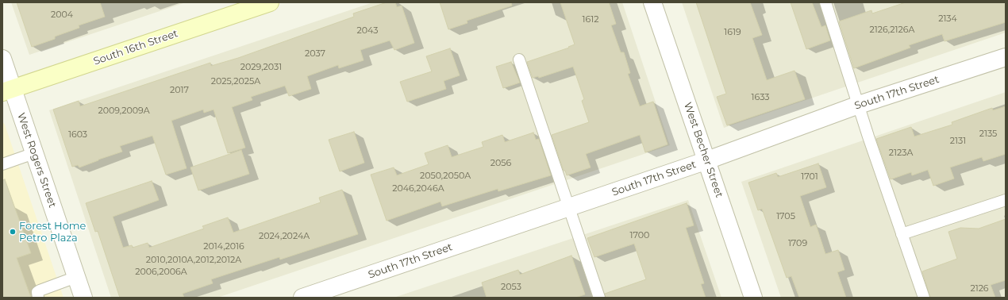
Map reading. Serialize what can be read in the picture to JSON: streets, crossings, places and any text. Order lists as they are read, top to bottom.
{
  "streets": {
    "main road": ["South 16th Street"],
    "street": ["South 17th Street", "West Becher Street", "West Rogers Street"]
  },
  "crossings": [
    ["South 16th Street", "West Rogers Street"],
    ["South 17th Street", "West Becher Street"]
  ],
  "places": ["Forest Home Petro Plaza"],
  "house_numbers": [
    "2004",
    "2134",
    "1612",
    "2126,2126A",
    "2043",
    "1619",
    "2037",
    "2029,2031",
    "2025,2025A",
    "2017",
    "1633",
    "2009,2009A",
    "2135",
    "1603",
    "2131",
    "2123A",
    "2056",
    "2050,2050A",
    "1701",
    "2046,2046A",
    "1705",
    "1700",
    "2024,2024A",
    "1709",
    "2014,2016",
    "2010,2010A,2012,2012A",
    "2006,2006A",
    "2053",
    "2126"
  ]
}
